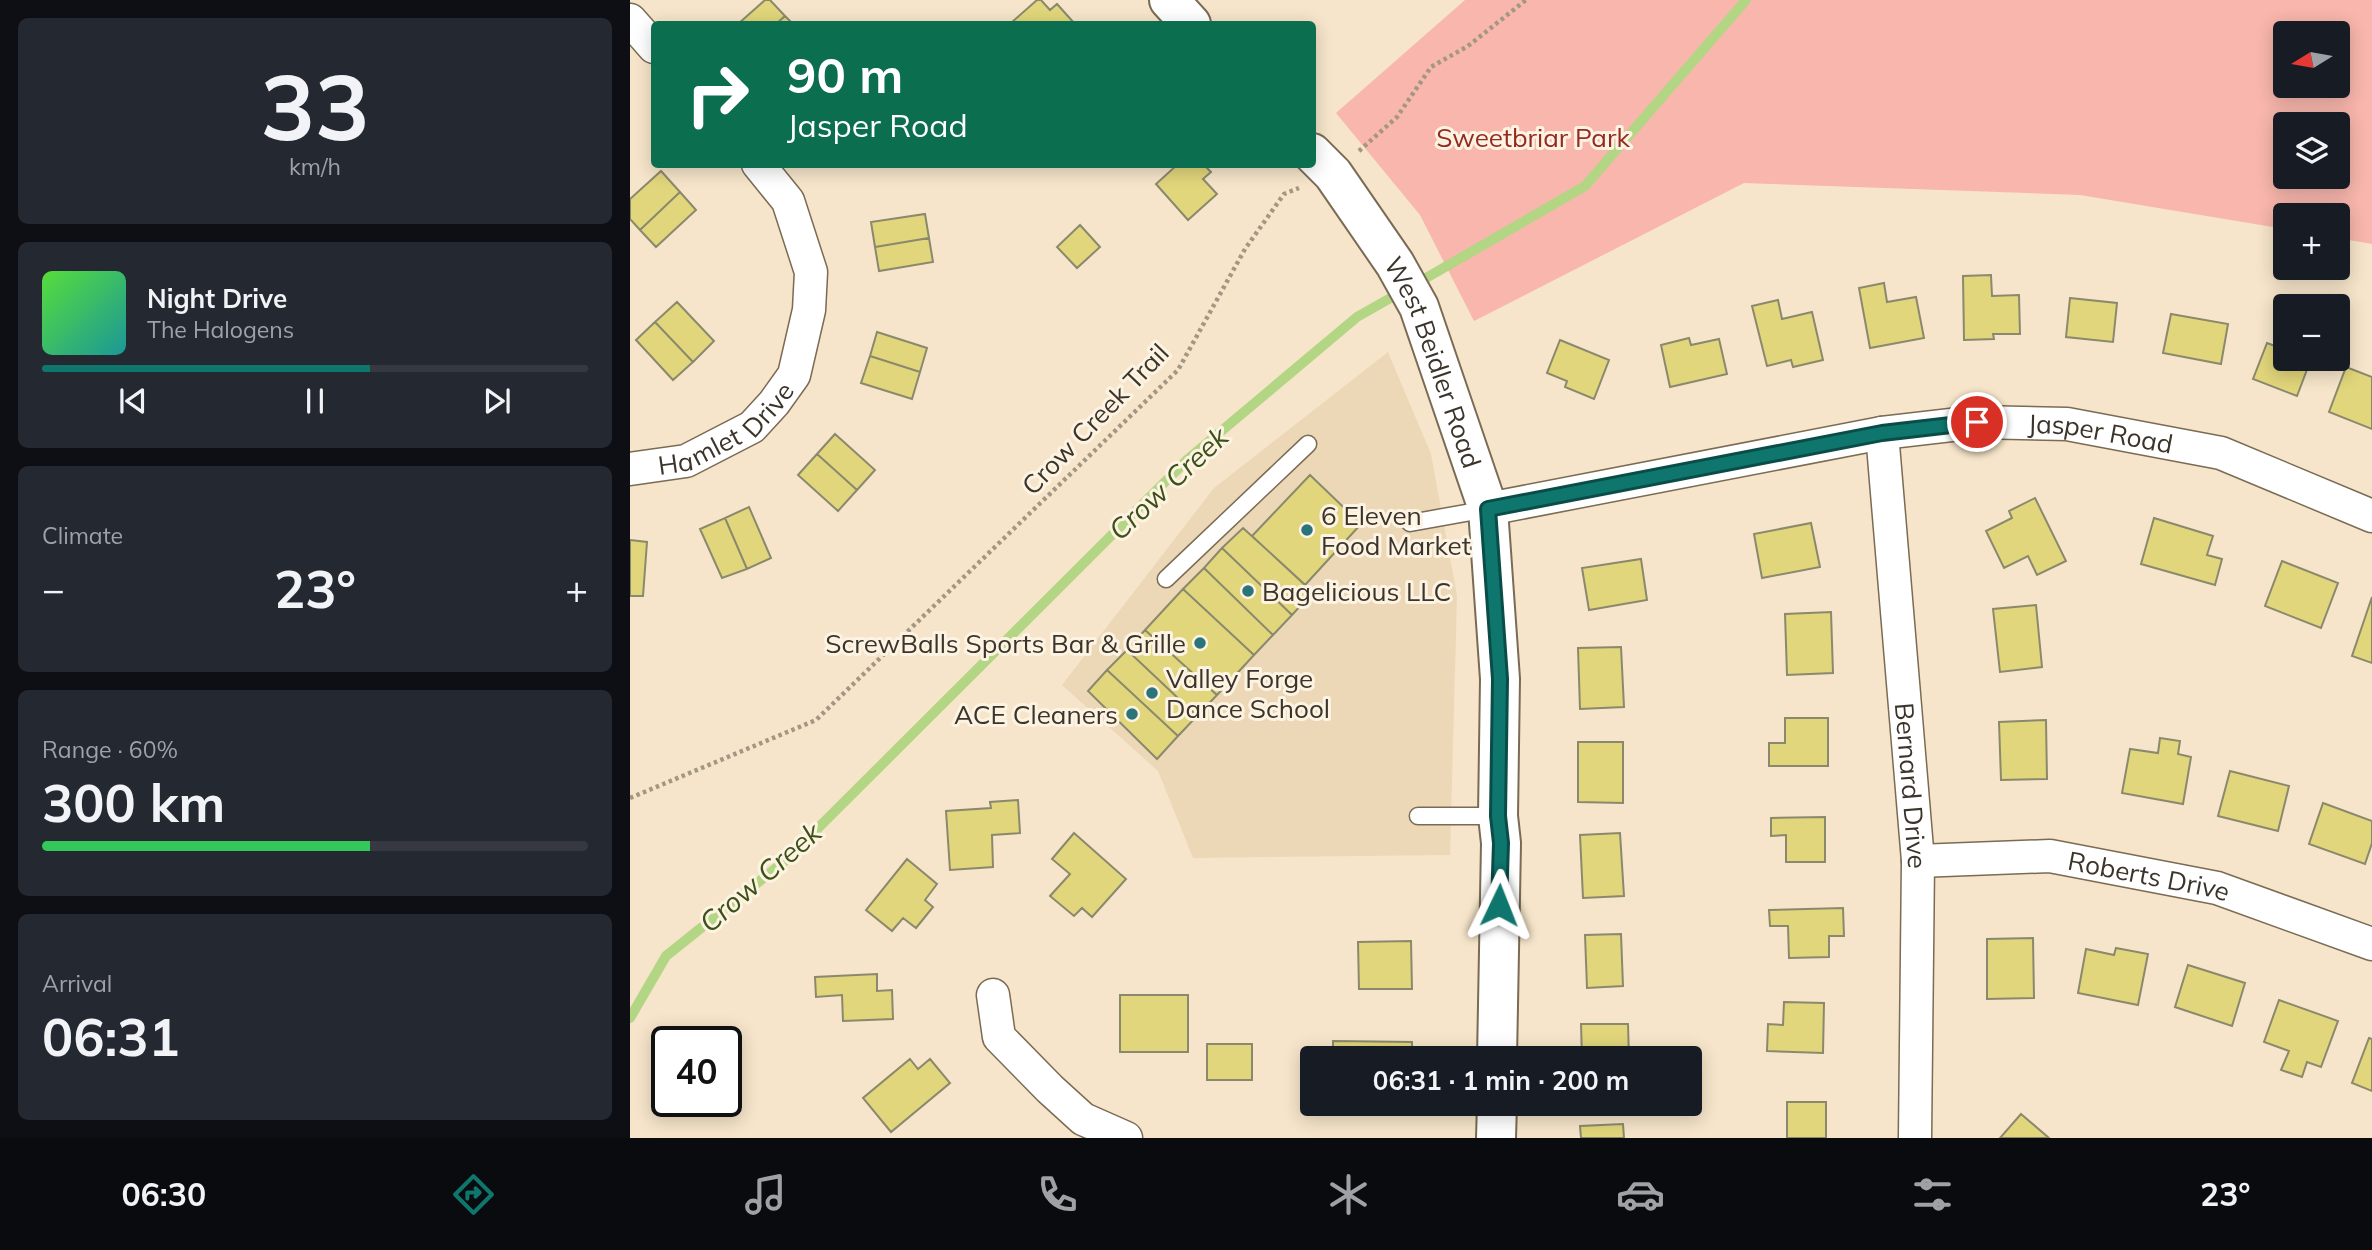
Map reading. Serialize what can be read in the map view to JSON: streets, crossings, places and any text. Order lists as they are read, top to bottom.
{
  "streets": {
    "street": [
      "West Beidler Road",
      "Hamlet Drive",
      "Jasper Road",
      "Bernard Drive",
      "Roberts Drive"
    ],
    "path": ["Crow Creek Trail"]
  },
  "crossings": [
    ["West Beidler Road", "Crow Creek Trail"],
    ["West Beidler Road", "Jasper Road"],
    ["Jasper Road", "Bernard Drive"],
    ["Bernard Drive", "Roberts Drive"]
  ],
  "water": ["Crow Creek"],
  "parks": ["Sweetbriar Park"],
  "places": [
    "6 Eleven Food Market",
    "Bagelicious LLC",
    "ScrewBalls Sports Bar & Grille",
    "Valley Forge Dance School",
    "ACE Cleaners"
  ],
  "north": "left",
  "page": {
    "tile": [
      ["33", "km/h"],
      "Climate",
      ["Range · 60%", "300 km"],
      ["Arrival", "06:31"]
    ],
    "map_buttons": ["+", "−"],
    "turn": ["90 m", "Jasper Road"],
    "song": ["Night Drive", "The Halogens"],
    "heat": ["−", "23°", "+"],
    "limit": "40",
    "trip": "06:31 · 1 min · 200 m",
    "tabs": ["06:30", "23°"]
  }
}
